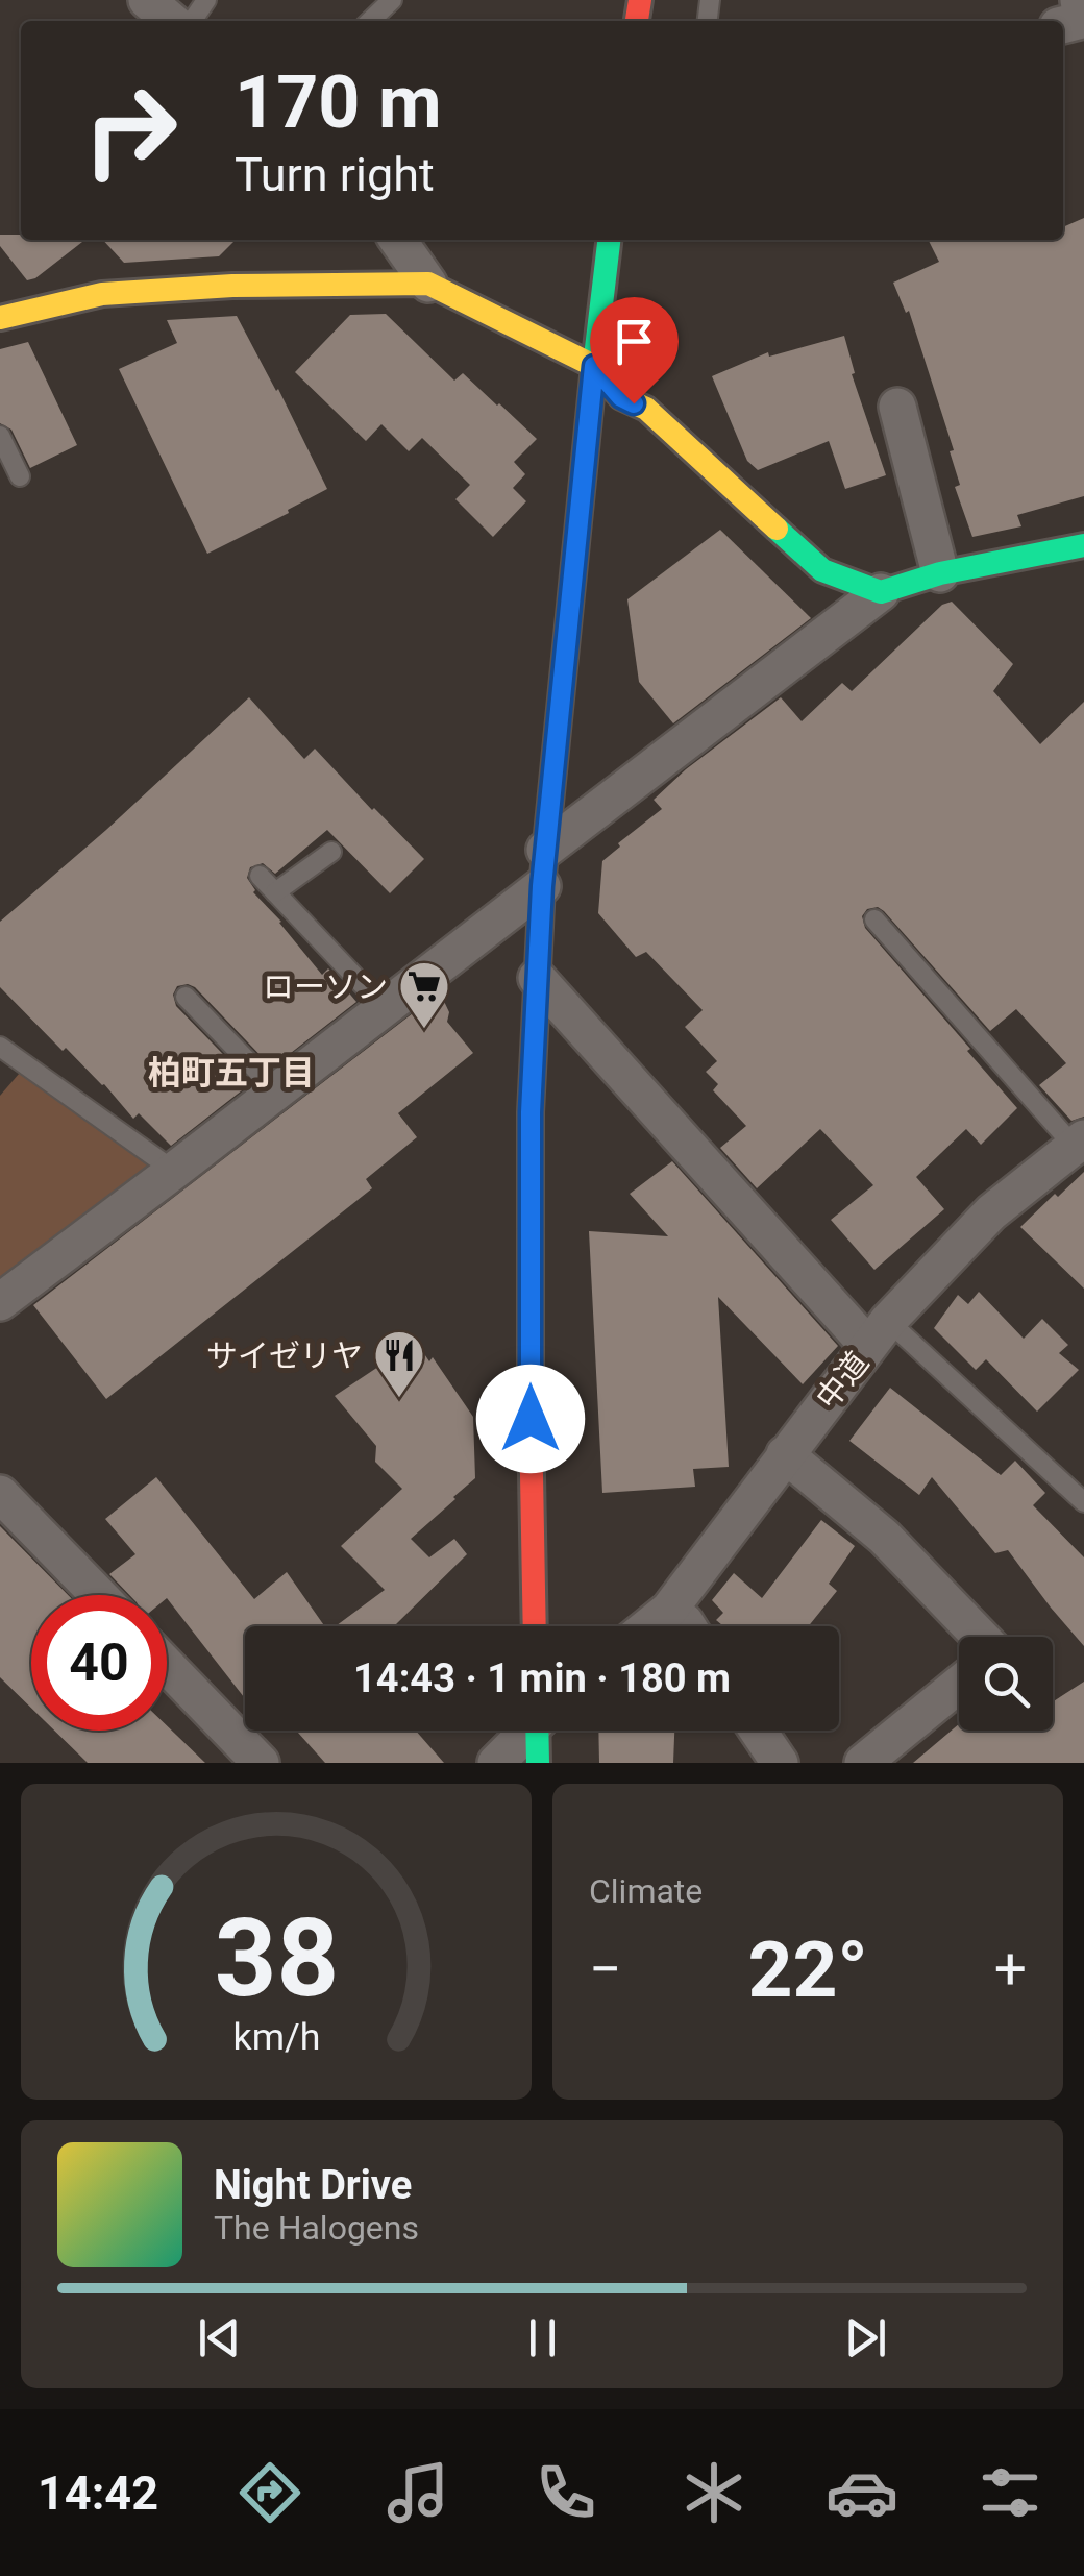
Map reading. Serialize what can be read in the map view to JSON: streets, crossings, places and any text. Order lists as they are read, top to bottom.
{
  "streets": {
    "street": ["中道"]
  },
  "districts": ["柏町五丁目"],
  "places": {
    "supermarket": ["ローソン"],
    "restaurant": ["サイゼリヤ"]
  },
  "page": {
    "turn": ["170 m", "Turn right"],
    "limit": "40",
    "trip": "14:43 · 1 min · 180 m",
    "tile": "Climate",
    "heat": ["−", "22°", "+"],
    "song": ["Night Drive", "The Halogens"],
    "tabs": "14:42",
    "gauge": ["38", "km/h"]
  }
}
